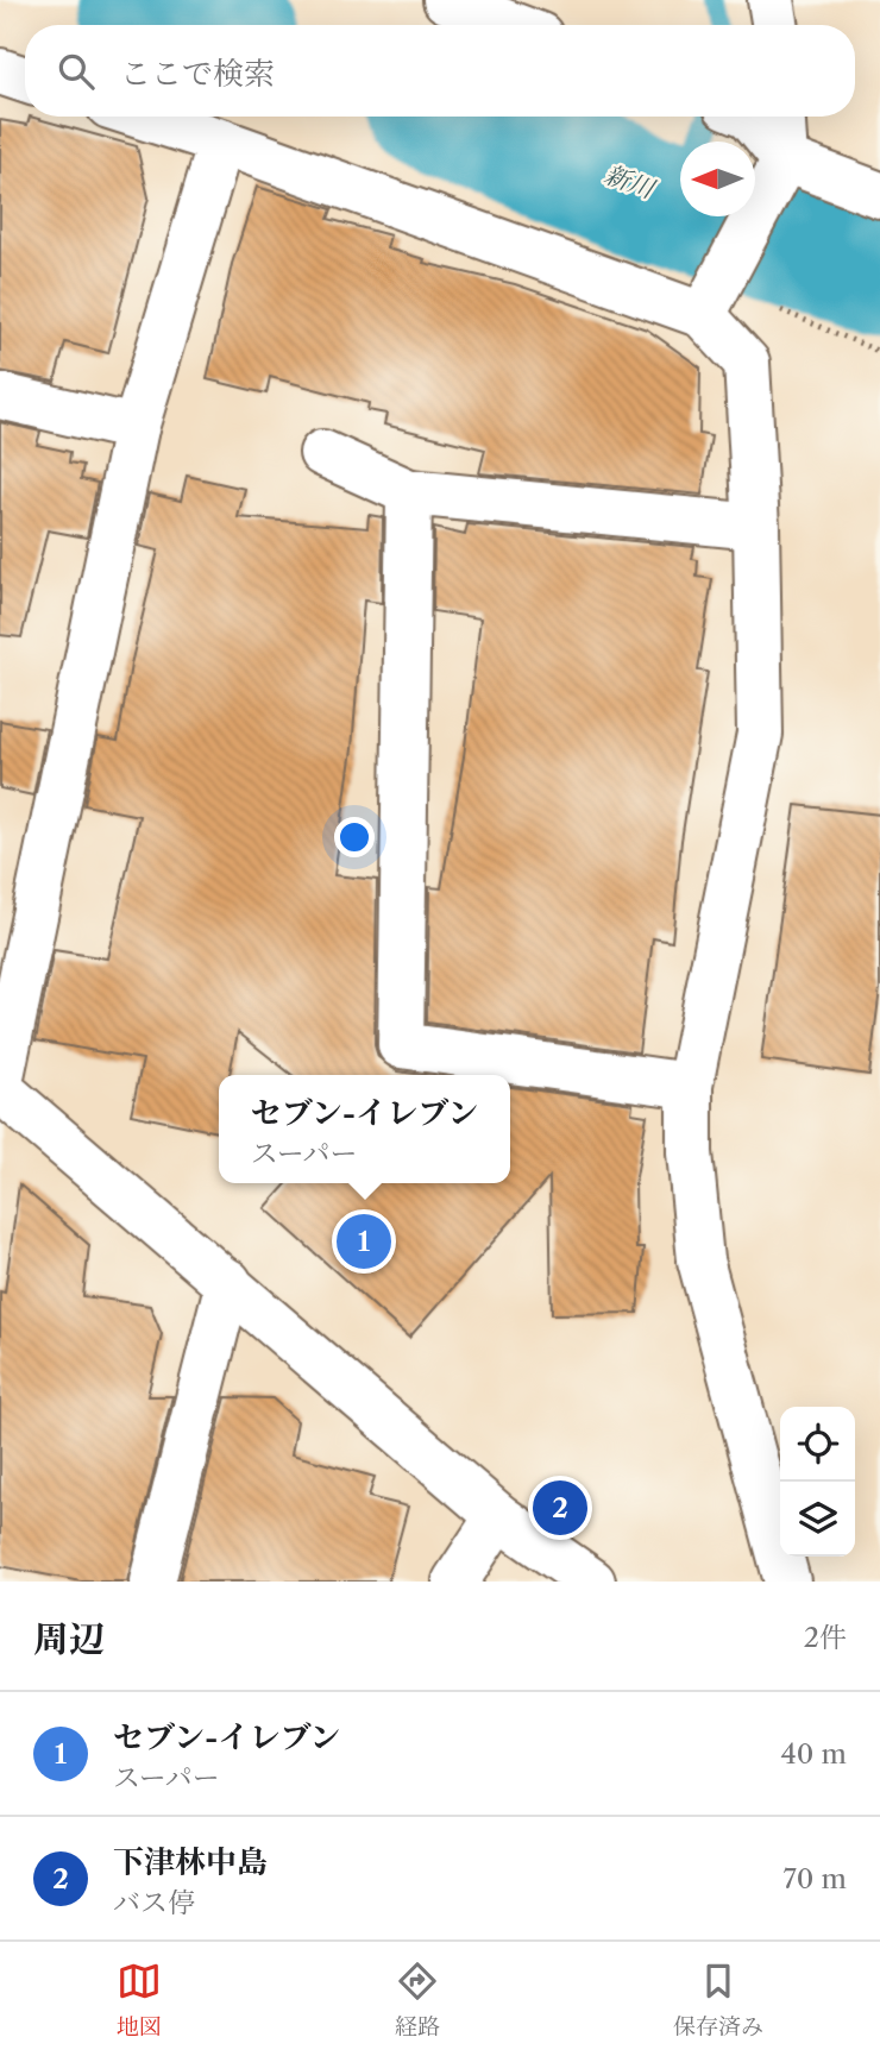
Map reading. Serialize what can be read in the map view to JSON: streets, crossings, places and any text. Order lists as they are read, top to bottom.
{
  "water": ["新川"],
  "north": "left",
  "page": {
    "search": "ここで検索",
    "popup": ["セブン-イレブン", "スーパー"],
    "pins": ["1", "2"],
    "heading": ["周辺", "2件"],
    "list": [
      {
        "mark": "1",
        "name": "セブン-イレブン",
        "note": "スーパー",
        "value": "40 m"
      },
      {
        "mark": "2",
        "name": "下津林中島",
        "note": "バス停",
        "value": "70 m"
      }
    ],
    "nav": ["地図", "経路", "保存済み"]
  }
}
